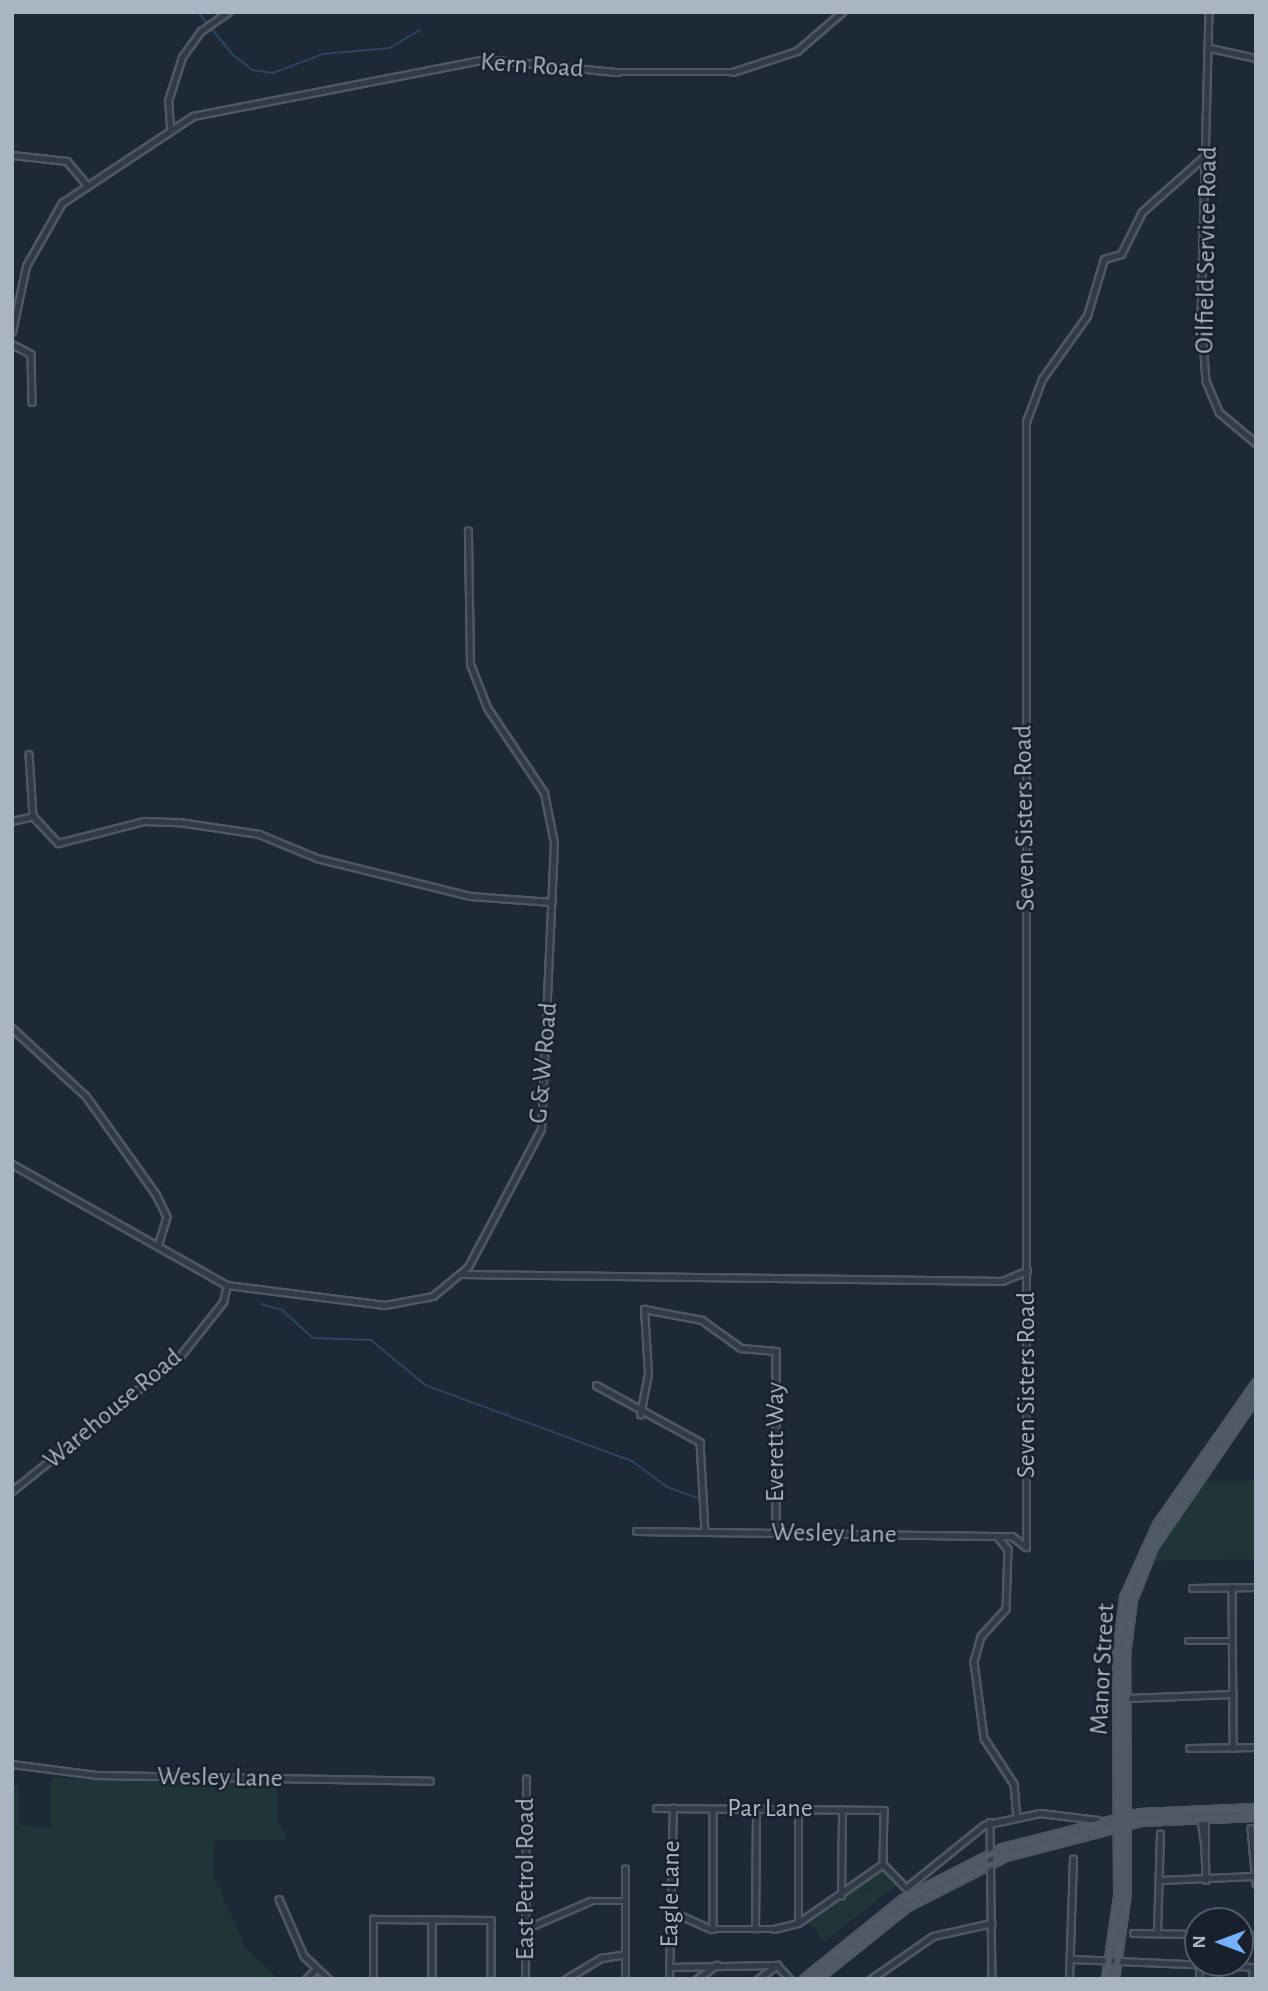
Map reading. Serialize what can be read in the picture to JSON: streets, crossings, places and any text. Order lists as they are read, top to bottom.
{
  "streets": {
    "main road": ["Manor Street"],
    "street": [
      "Kern Road",
      "Oilfield Service Road",
      "Seven Sisters Road",
      "G & W Road",
      "Warehouse Road",
      "Everett Way",
      "Wesley Lane",
      "Par Lane",
      "East Petrol Road",
      "Eagle Lane"
    ]
  },
  "crossings": [
    ["Oilfield Service Road", "Seven Sisters Road"],
    ["Seven Sisters Road", "Wesley Lane"],
    ["G & W Road", "Warehouse Road"],
    ["Everett Way", "Wesley Lane"],
    ["Par Lane", "Eagle Lane"]
  ],
  "north": "left"
}
